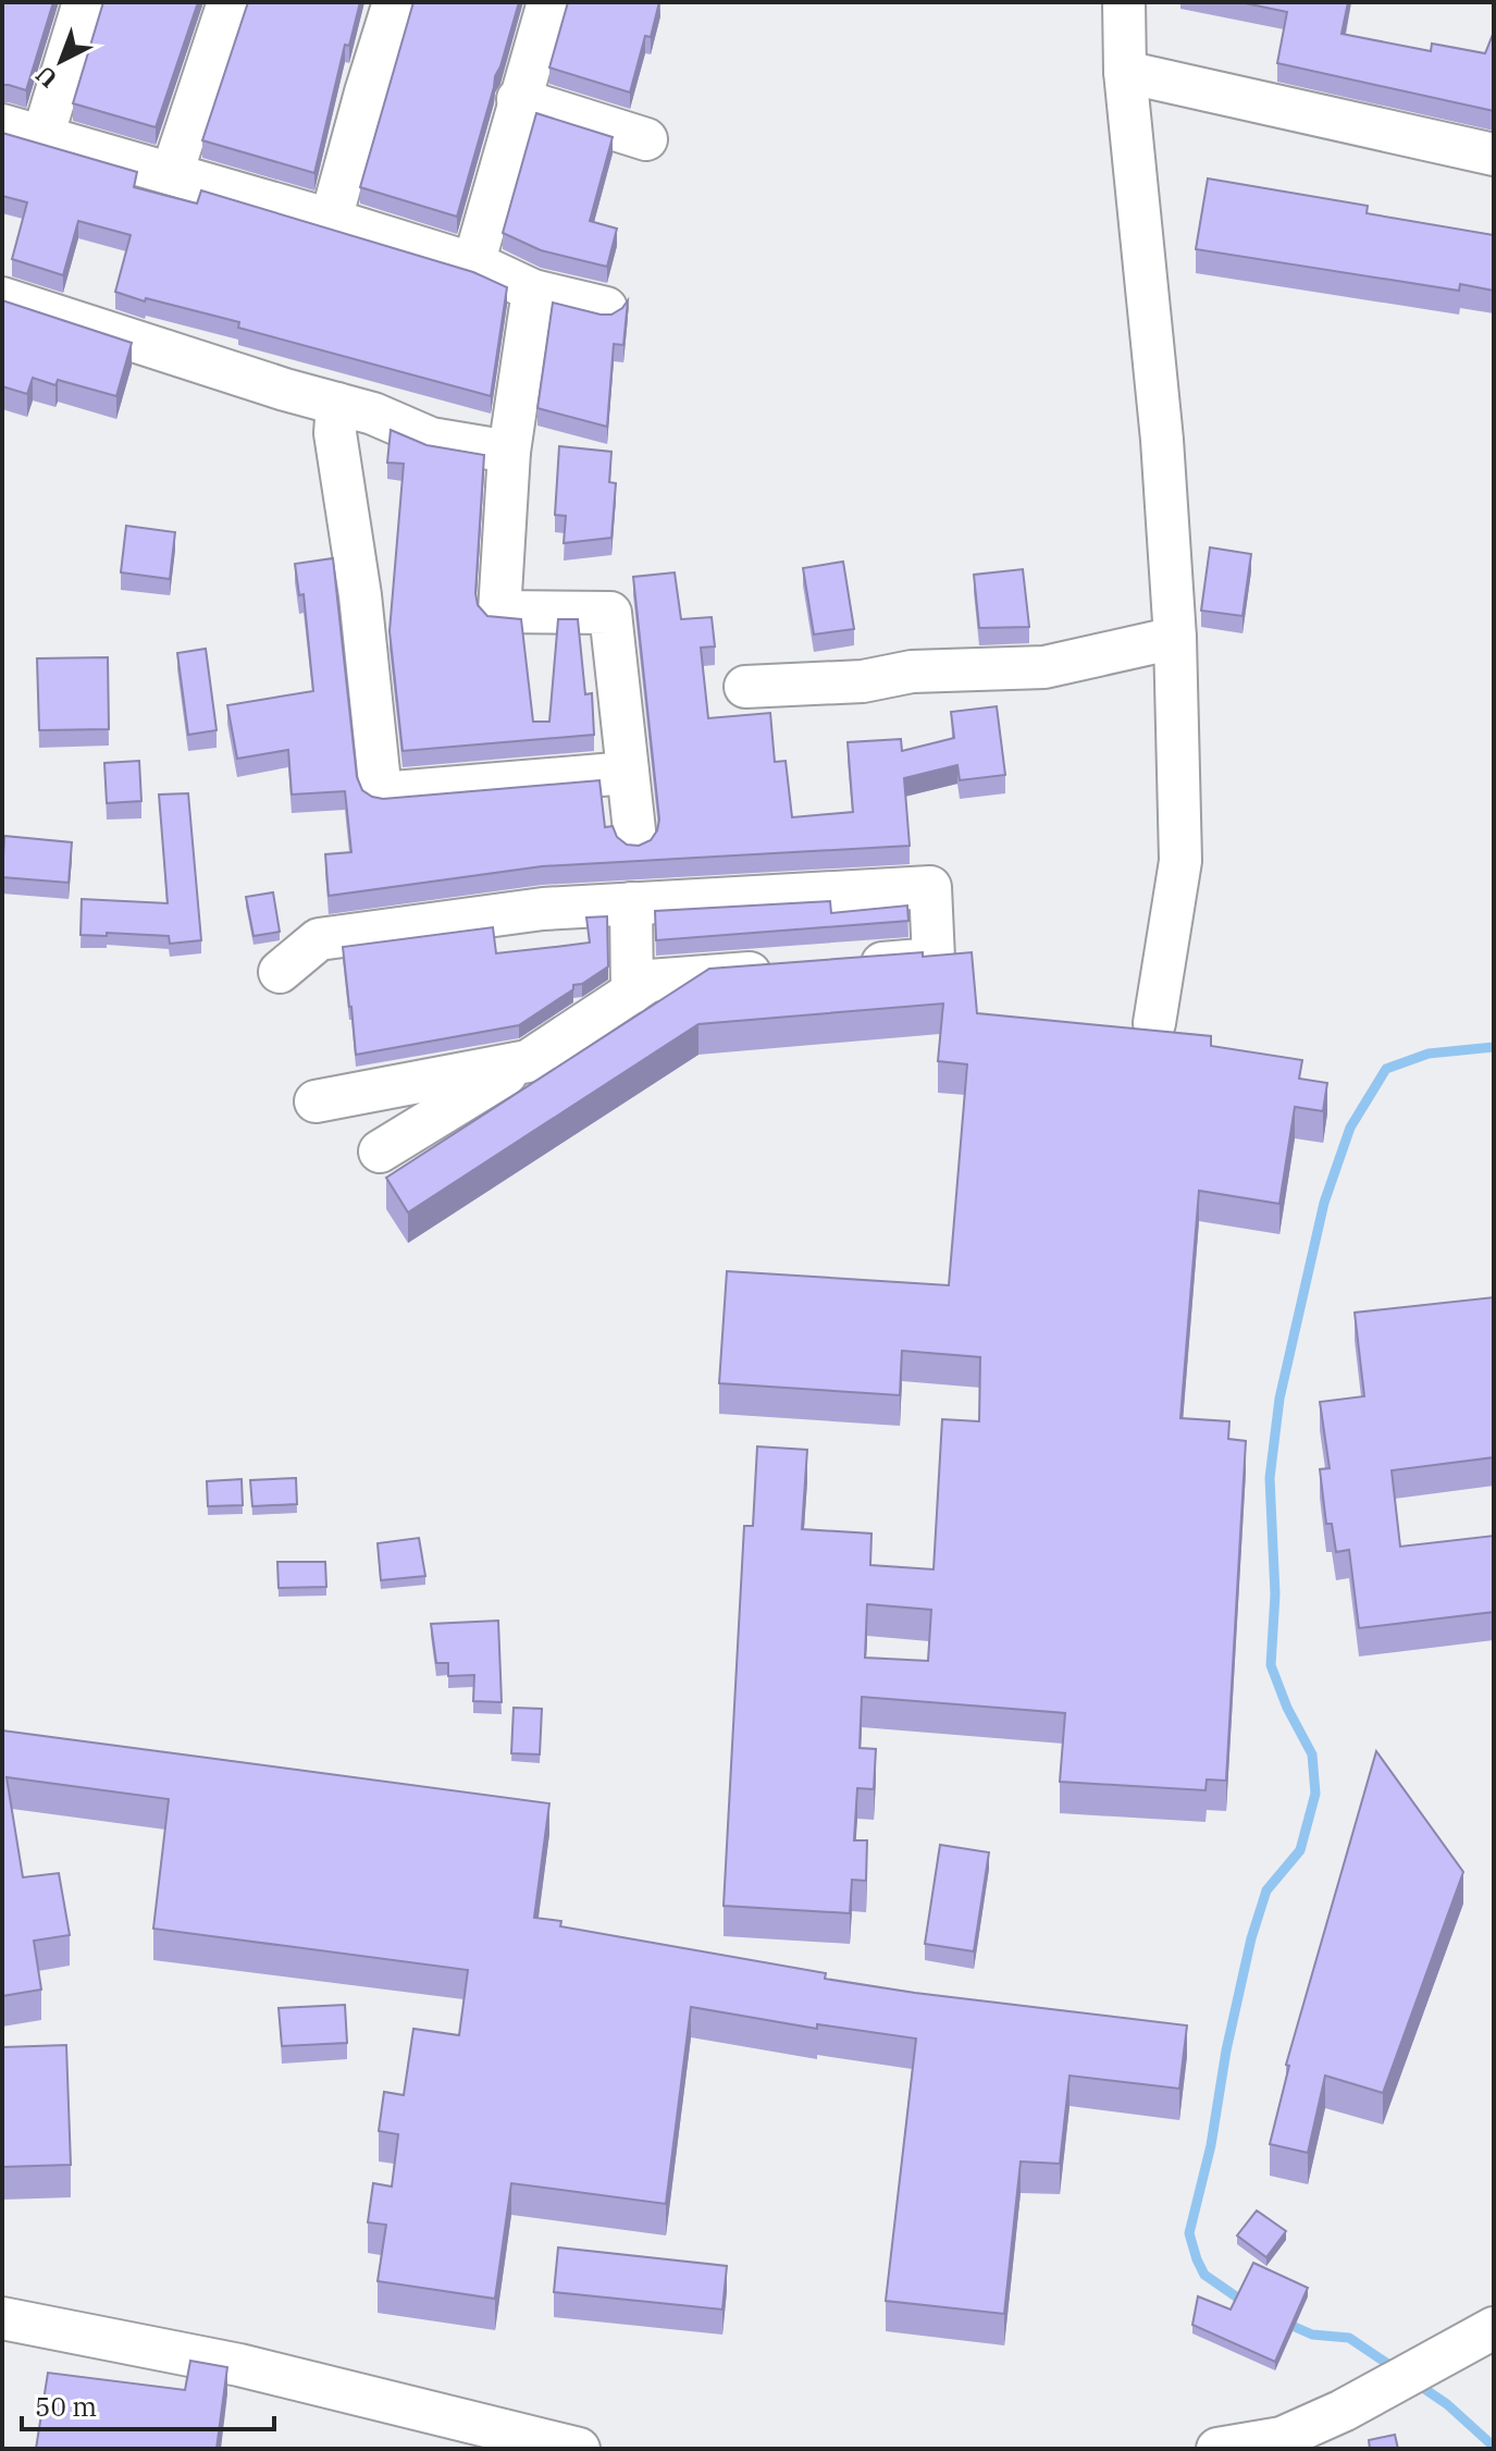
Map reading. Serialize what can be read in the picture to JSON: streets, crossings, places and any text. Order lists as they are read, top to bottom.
{
  "scale_bar": "50 m",
  "north": "bottom left"
}
